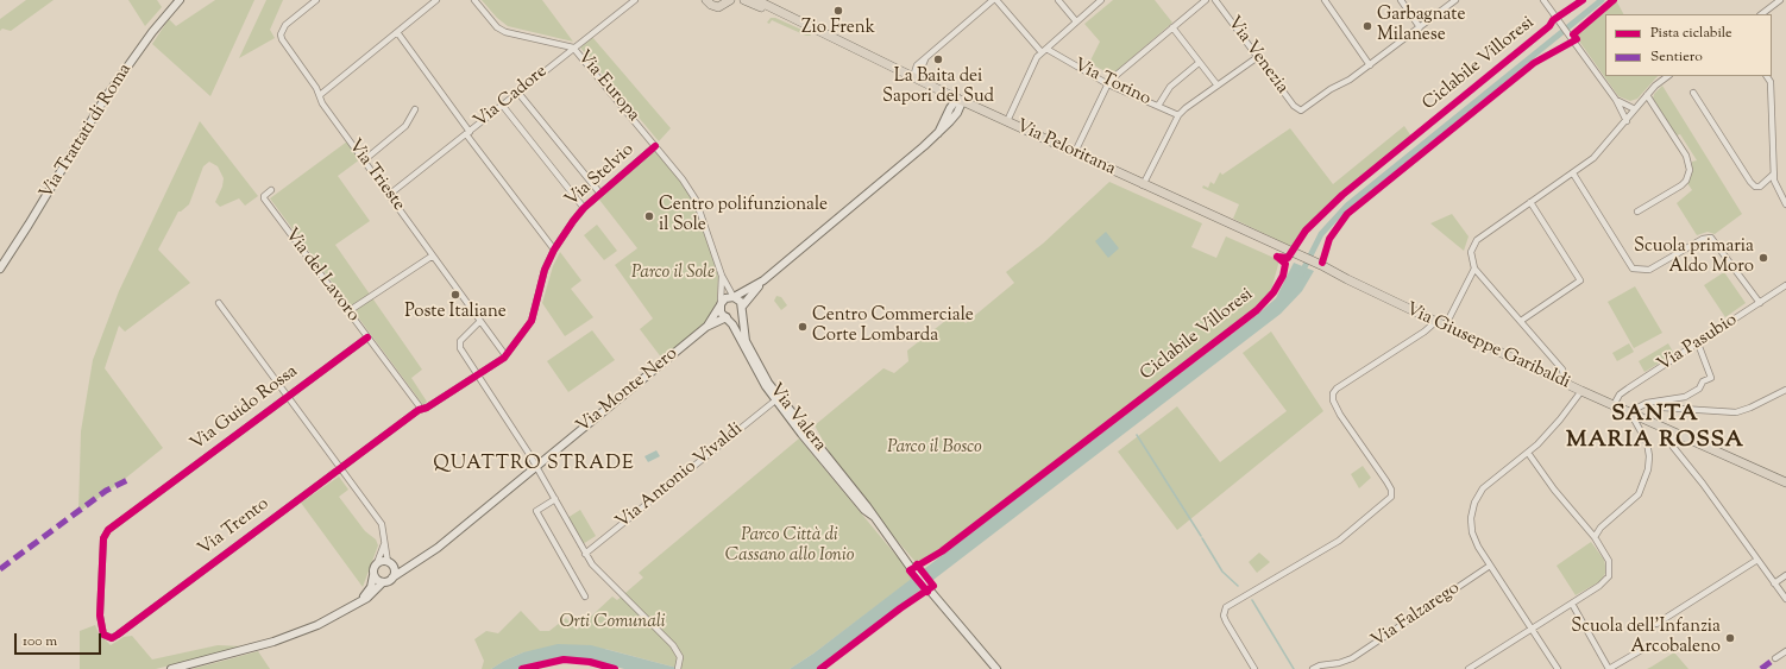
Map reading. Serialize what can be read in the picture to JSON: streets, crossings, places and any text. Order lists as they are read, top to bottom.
{
  "streets": {
    "main road": ["Via Peloritana", "Via Giuseppe Garibaldi"],
    "street": [
      "Via Venezia",
      "Via Torino",
      "Via Europa",
      "Via Cadore",
      "Via Trattati di Roma",
      "Via Trieste",
      "Via Stelvio",
      "Via del Lavoro",
      "Via Pasubio",
      "Via Monte Nero",
      "Via Guido Rossa",
      "Via Valera",
      "Via Antonio Vivaldi",
      "Via Trento",
      "Via Falzarego"
    ],
    "cycle path": ["Ciclabile Villoresi"]
  },
  "crossings": [
    ["Via Europa", "Via Cadore"],
    ["Via Europa", "Via Stelvio"],
    ["Via Europa", "Via Monte Nero"],
    ["Via Europa", "Via Valera"],
    ["Via Cadore", "Via Trieste"],
    ["Via Peloritana", "Via Giuseppe Garibaldi"],
    ["Via Trieste", "Via Stelvio"],
    ["Via Trieste", "Via Trento"],
    ["Via Stelvio", "Via Trento"],
    ["Via del Lavoro", "Via Guido Rossa"],
    ["Via del Lavoro", "Via Trento"],
    ["Via Pasubio", "Via Giuseppe Garibaldi"],
    ["Via Monte Nero", "Via Valera"],
    ["Via Guido Rossa", "Via Trento"],
    ["Via Valera", "Via Antonio Vivaldi"]
  ],
  "districts": ["SANTA MARIA ROSSA", "QUATTRO STRADE"],
  "parks": [
    "Parco il Sole",
    "Parco il Bosco",
    "Parco Città di Cassano allo Ionio",
    "Orti Comunali"
  ],
  "places": [
    "Zio Frenk",
    "Garbagnate Milanese",
    "La Baita dei Sapori del Sud",
    "Centro polifunzionale il Sole",
    "Scuola primaria Aldo Moro",
    "Poste Italiane",
    "Centro Commerciale Corte Lombarda",
    "Scuola dell'Infanzia Arcobaleno"
  ],
  "legend": ["Pista ciclabile", "Sentiero"],
  "scale_bar": "100 m"
}
